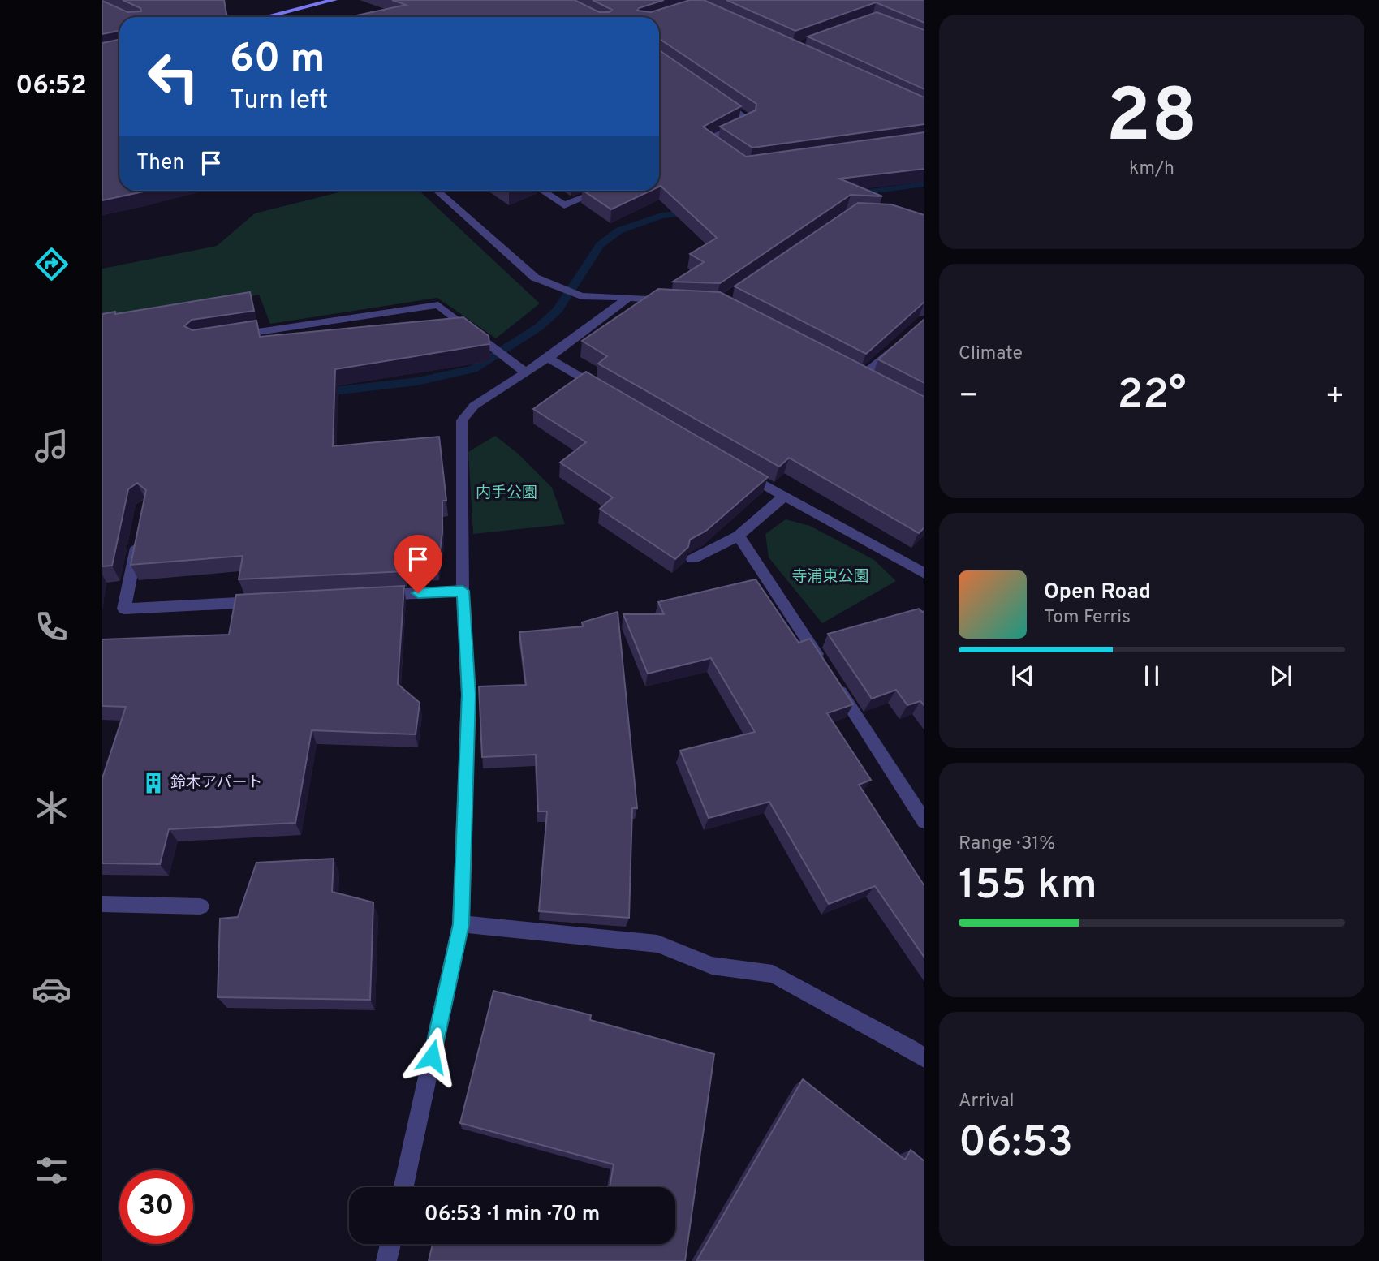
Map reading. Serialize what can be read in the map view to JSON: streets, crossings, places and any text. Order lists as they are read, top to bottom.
{
  "parks": ["内手公園", "寺浦東公園"],
  "places": {
    "building": ["鈴木アパート"]
  },
  "page": {
    "tabs": "06:52",
    "tile": [
      ["28", "km/h"],
      "Climate",
      ["Range · 31%", "155 km"],
      ["Arrival", "06:53"]
    ],
    "turn": ["60 m", "Turn left"],
    "then": "Then",
    "heat": ["−", "22°", "+"],
    "song": ["Open Road", "Tom Ferris"],
    "limit": "30",
    "trip": "06:53 · 1 min · 70 m"
  }
}
